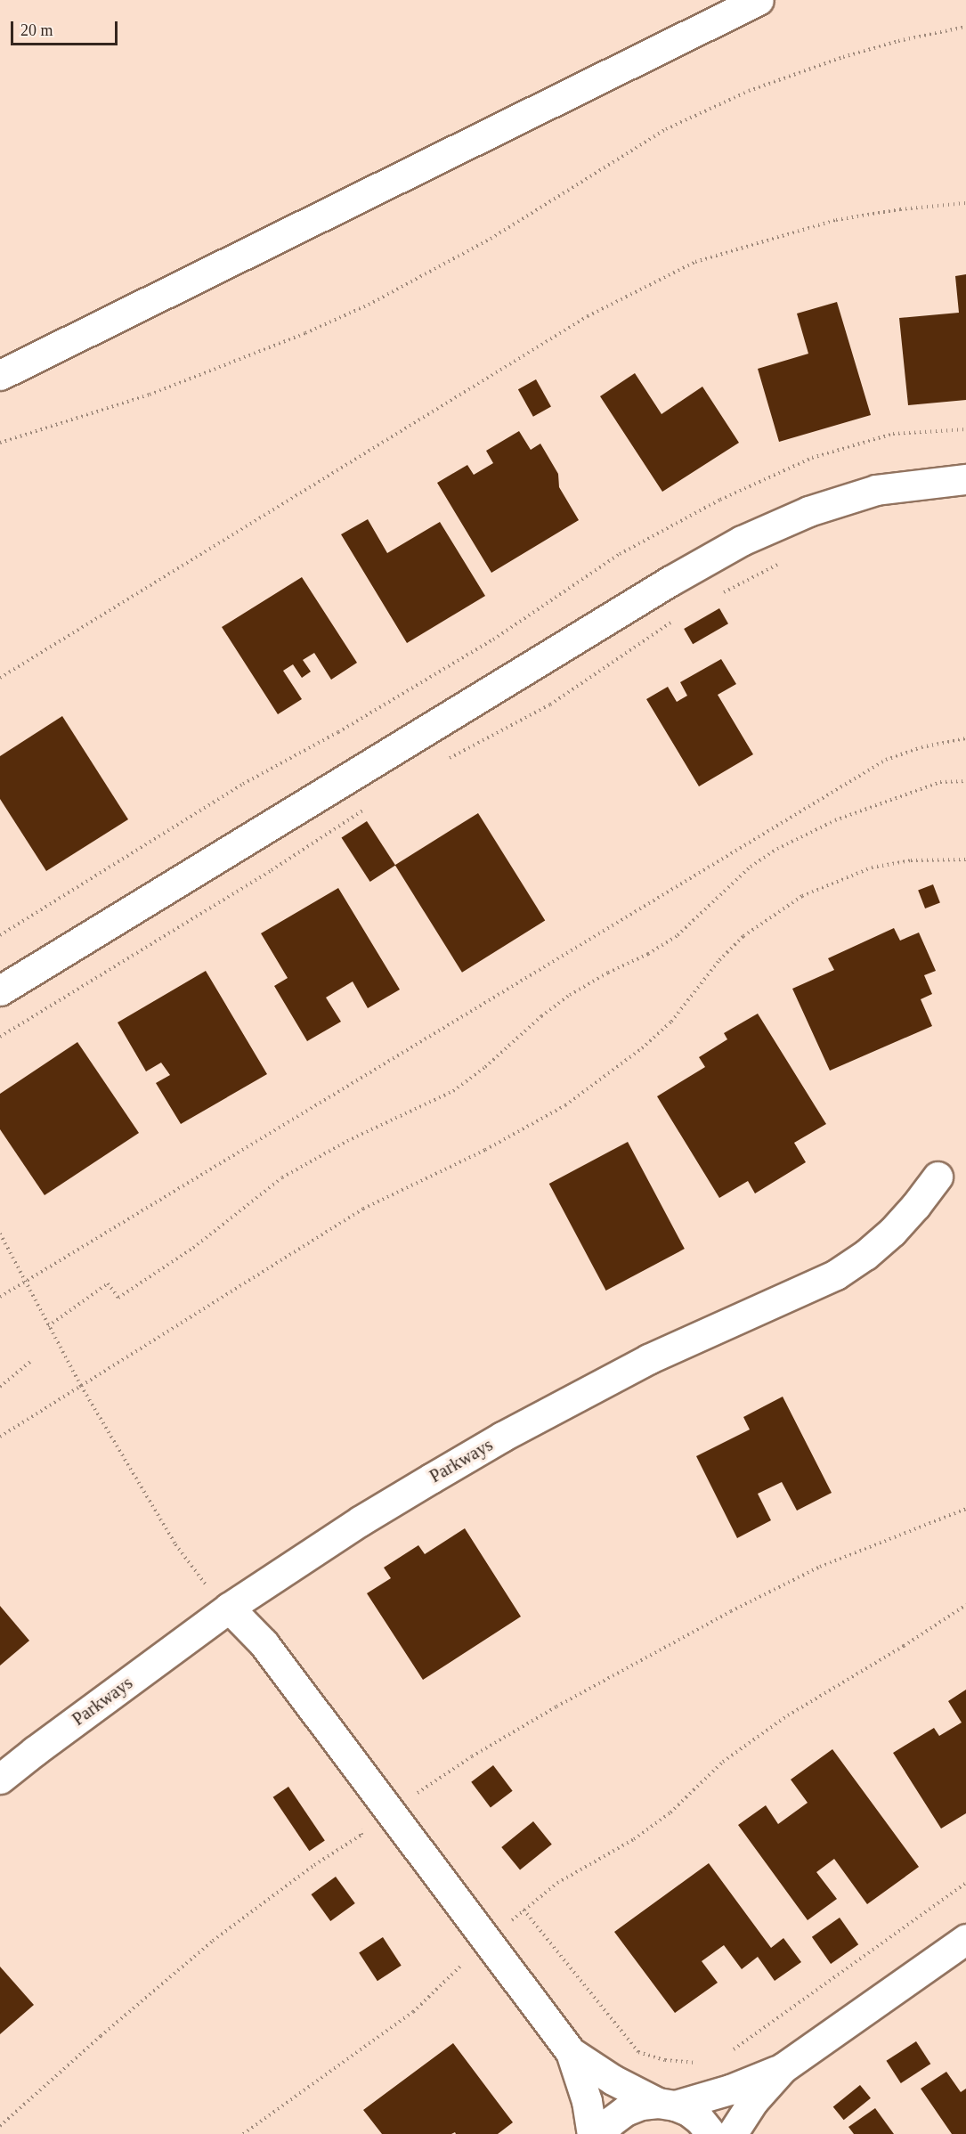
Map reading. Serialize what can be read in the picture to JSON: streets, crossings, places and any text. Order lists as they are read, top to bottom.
{
  "streets": {
    "street": ["Parkways"]
  },
  "scale_bar": "20 m"
}
